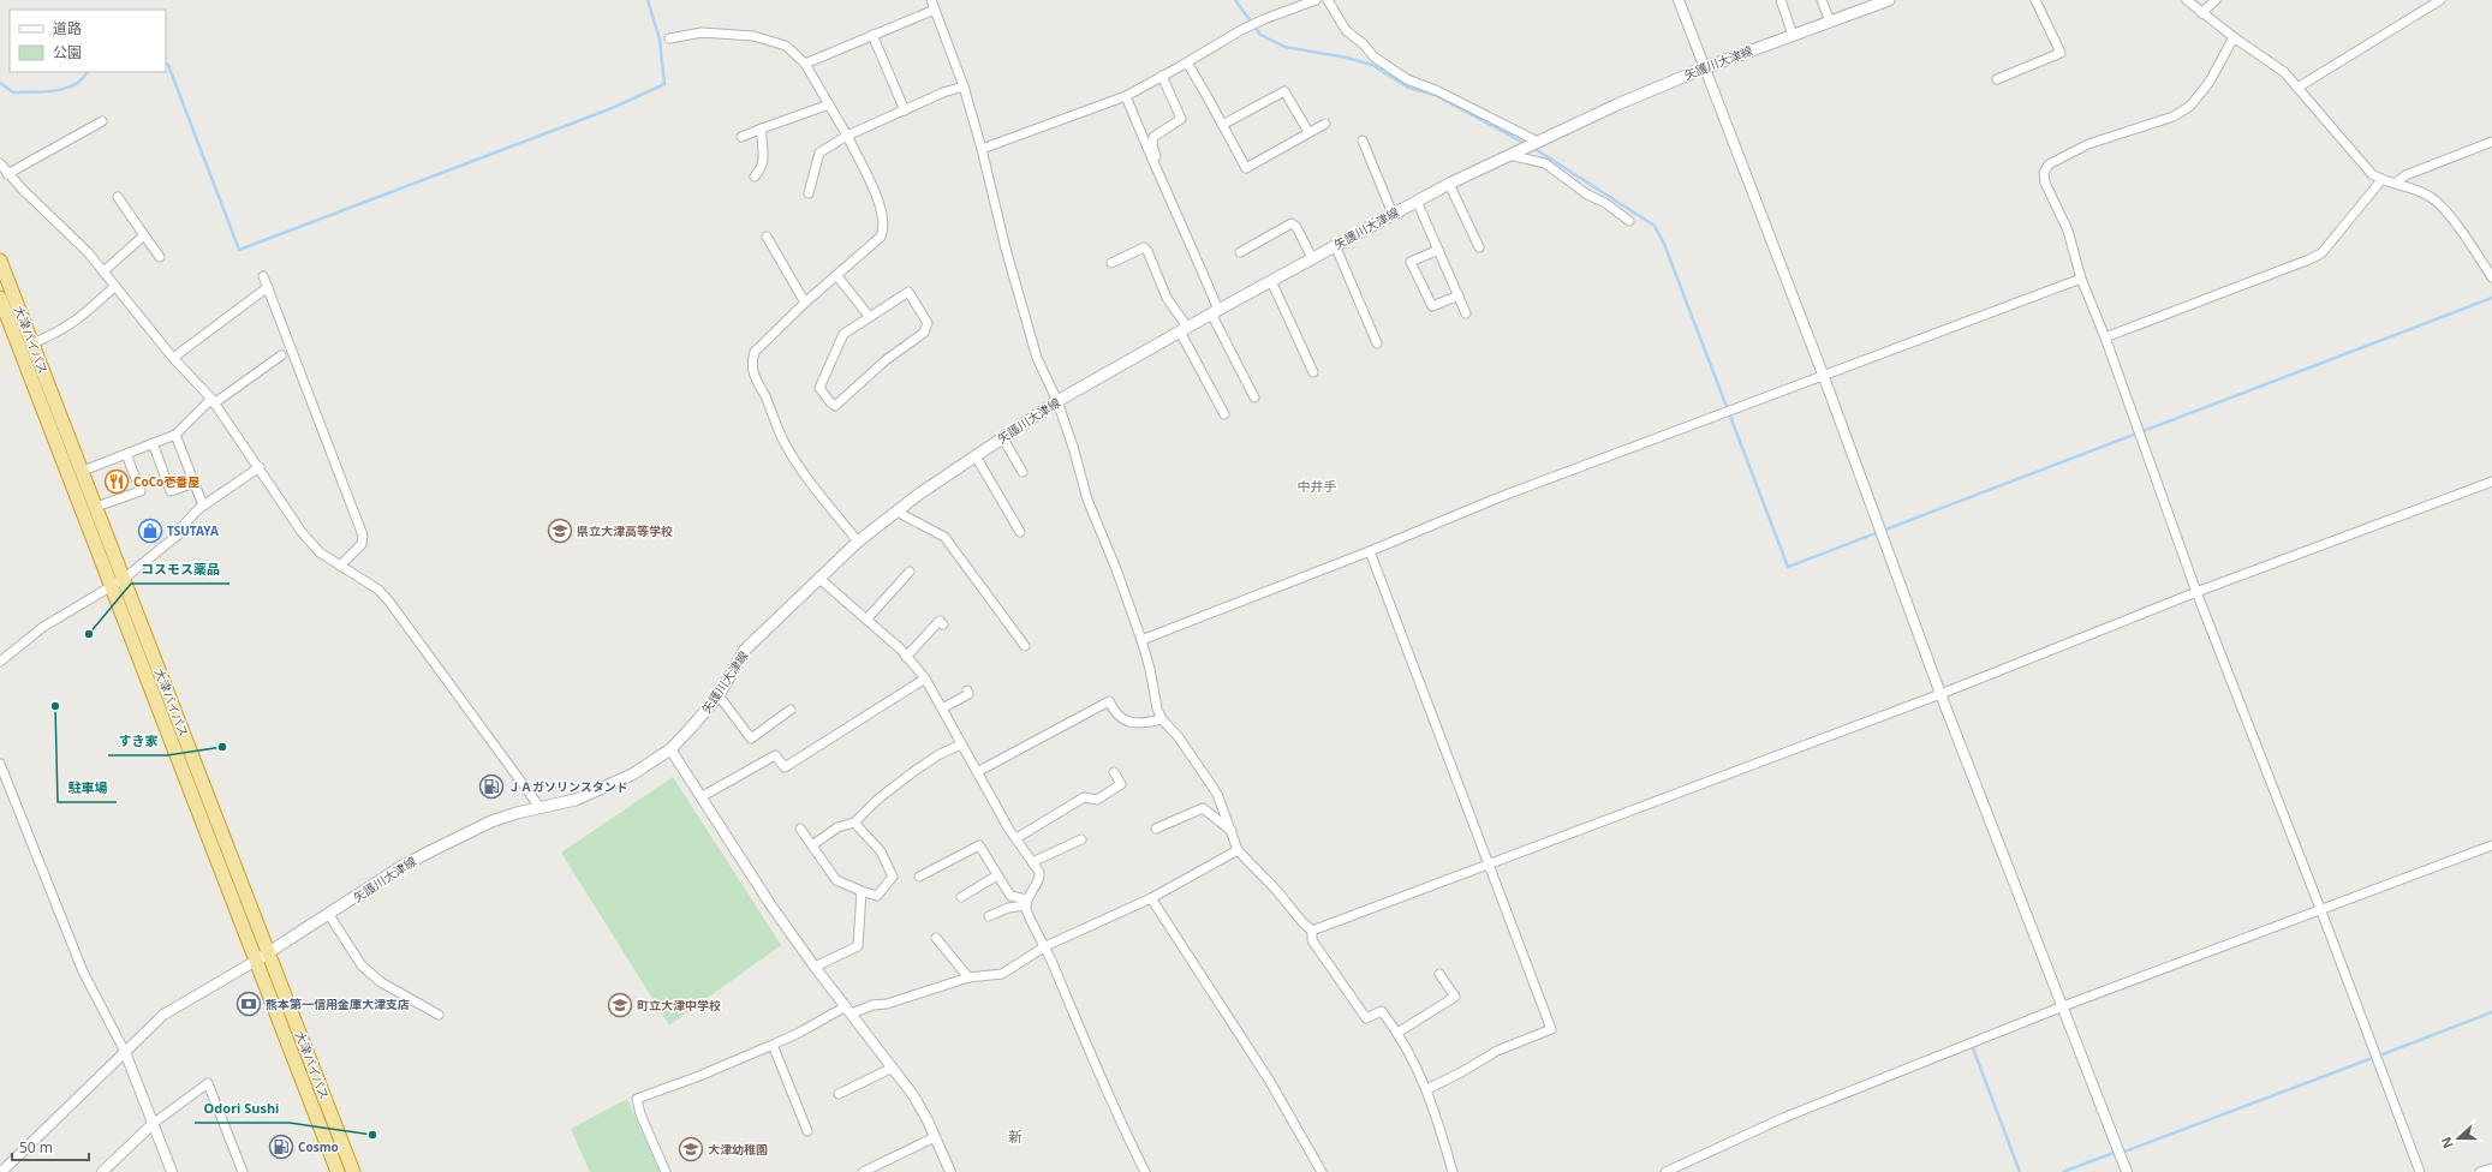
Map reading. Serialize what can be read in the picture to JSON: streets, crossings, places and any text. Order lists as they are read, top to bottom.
{
  "streets": {
    "highway": ["大津バイパス"],
    "main road": ["矢護川大津線"]
  },
  "crossings": [
    ["矢護川大津線", "大津バイパス"]
  ],
  "districts": ["中井手", "新"],
  "places": {
    "restaurant": ["CoCo壱番屋"],
    "shop": ["TSUTAYA"],
    "school or university": ["県立大津高等学校", "町立大津中学校", "大津幼稚園"],
    "other": [
      "コスモス薬品",
      "駐車場",
      "すき家",
      "Odori Sushi"
    ],
    "fuel station": ["ＪＡガソリンスタンド", "Cosmo"],
    "bank": ["熊本第一信用金庫大津支店"]
  },
  "legend": ["道路", "公園"],
  "scale_bar": "50 m",
  "north": "left"
}
